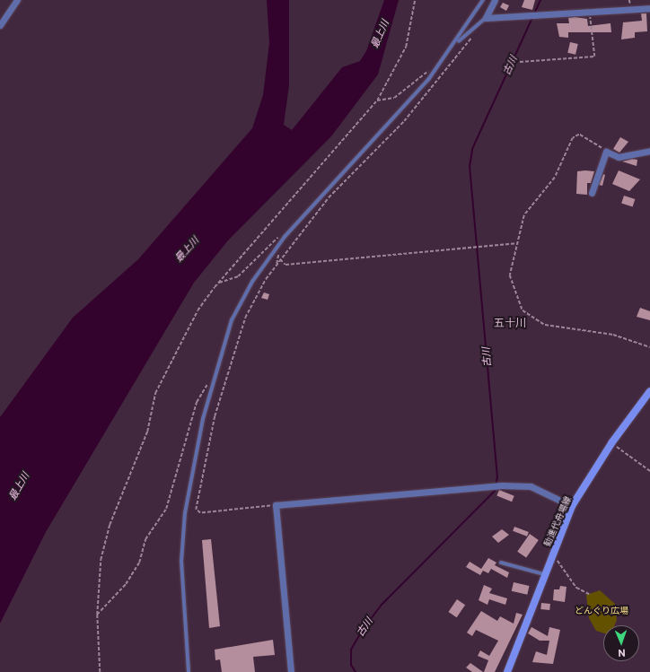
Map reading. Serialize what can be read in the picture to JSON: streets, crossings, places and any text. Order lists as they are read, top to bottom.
{
  "streets": {
    "main road": ["勧進代舟場線"]
  },
  "districts": ["五十川"],
  "water": ["最上川", "古川"],
  "parks": ["どんぐり広場"],
  "north": "bottom"
}
